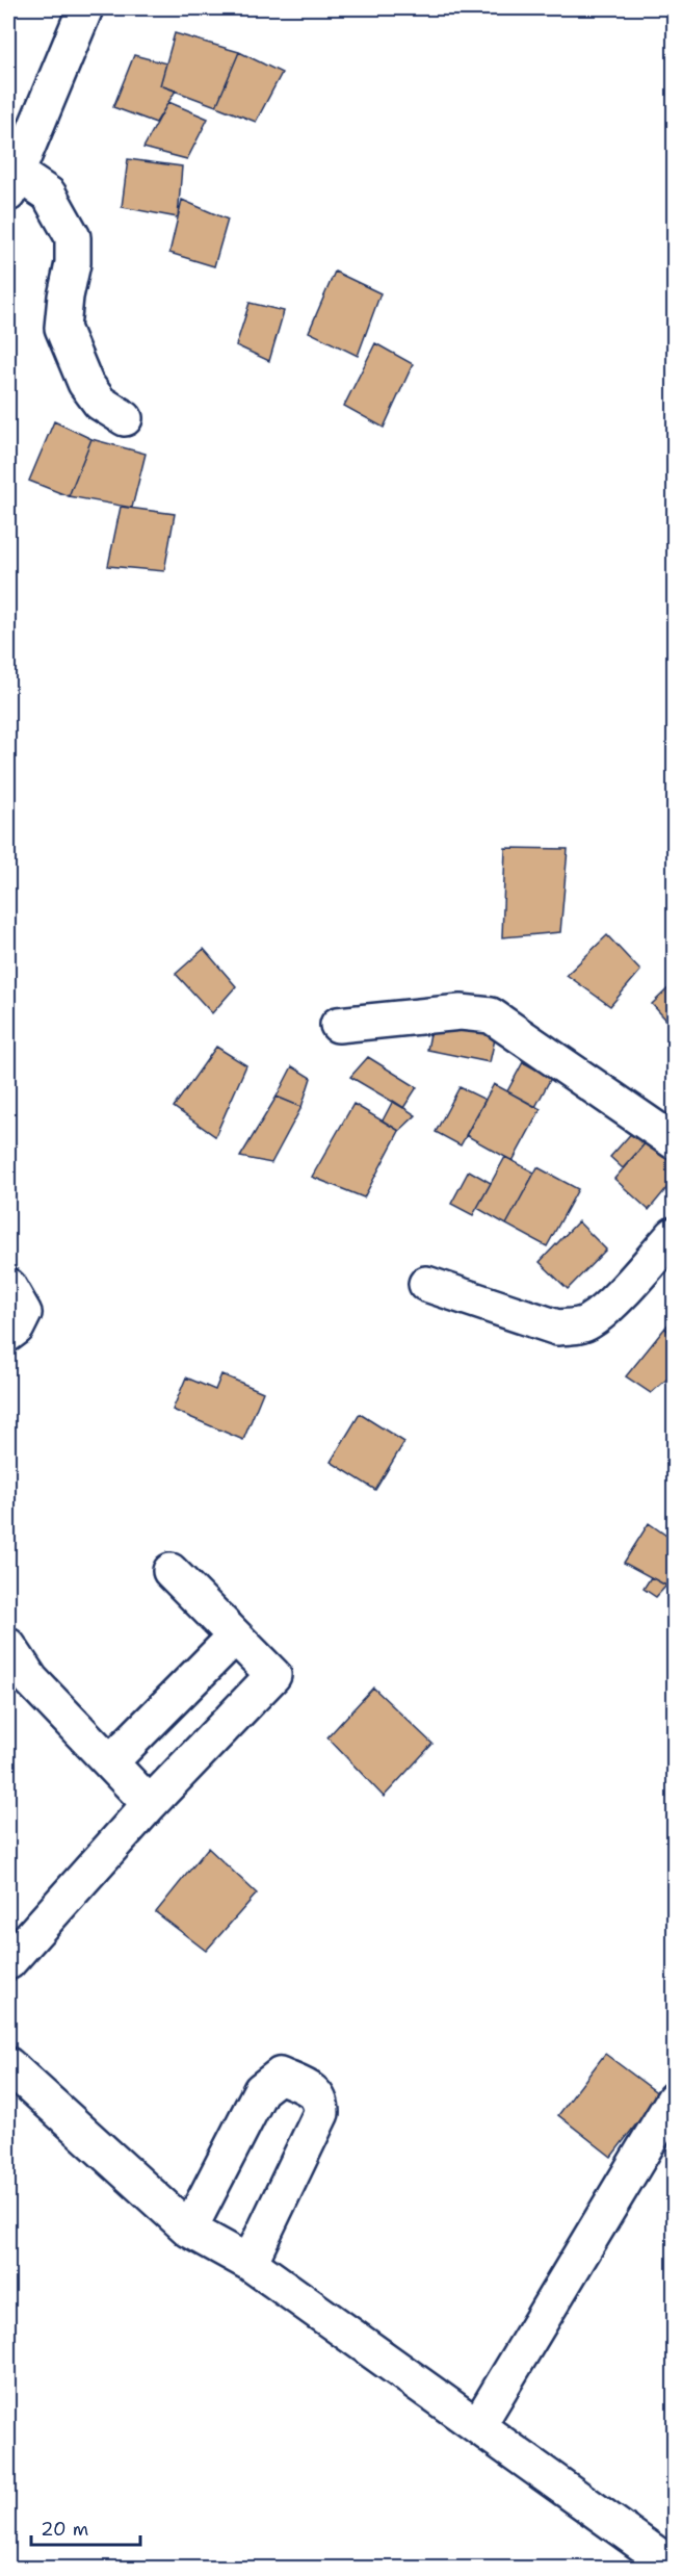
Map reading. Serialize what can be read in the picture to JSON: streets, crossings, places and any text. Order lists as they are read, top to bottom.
{
  "scale_bar": "20 m"
}
